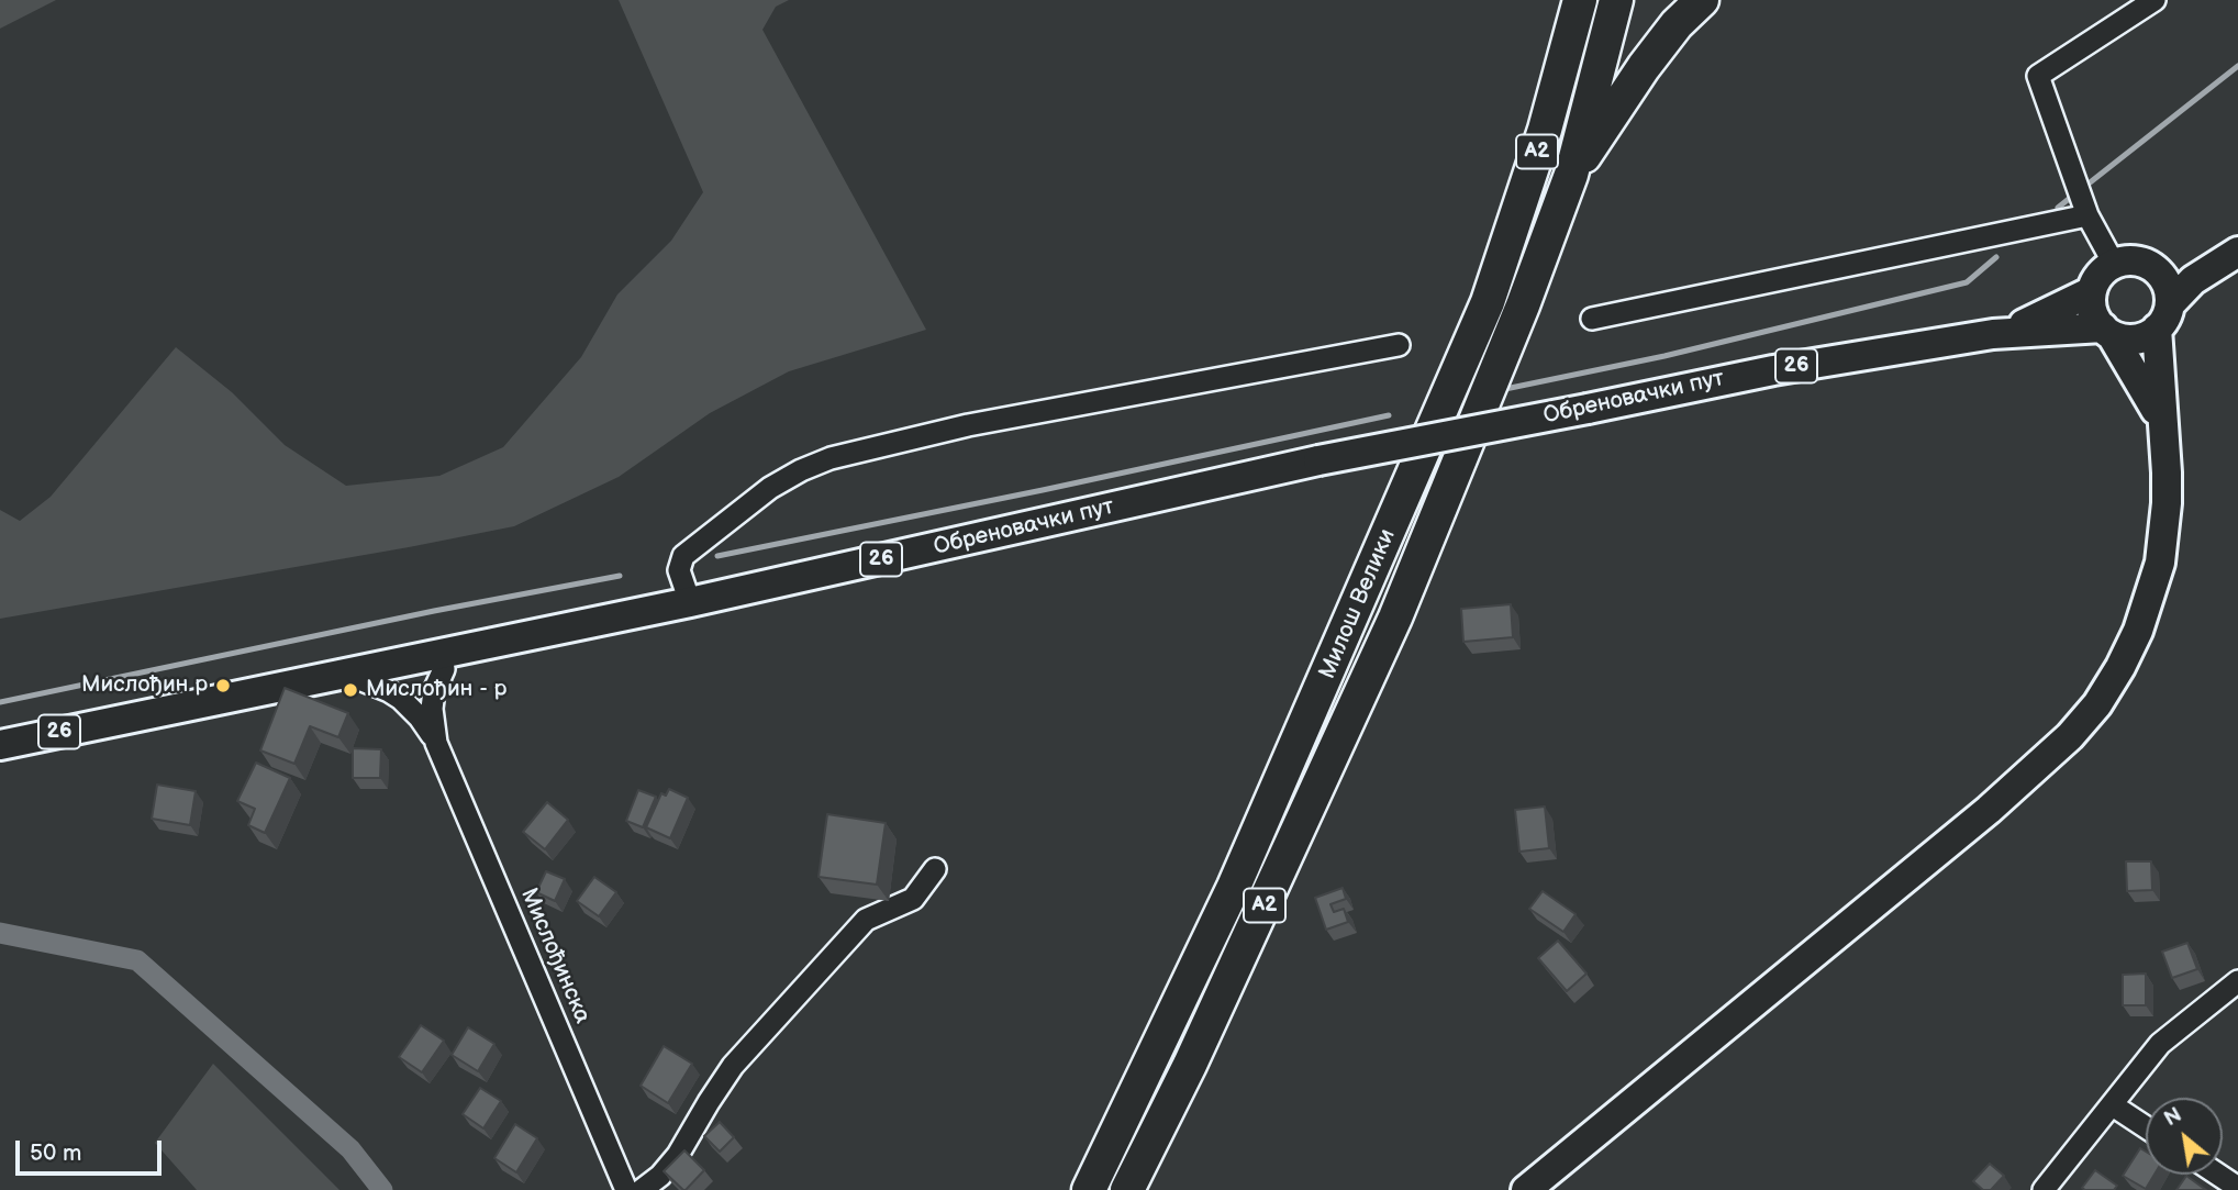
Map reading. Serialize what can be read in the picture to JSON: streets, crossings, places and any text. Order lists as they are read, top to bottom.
{
  "streets": {
    "highway": ["A2", "Милош Велики"],
    "main road": ["26", "Обреновачки пут"],
    "street": ["Мислођинска"]
  },
  "crossings": [
    ["26", "Обреновачки пут"],
    ["Обреновачки пут", "Мислођинска"]
  ],
  "places": ["Мислођин р", "Мислођин - р"],
  "scale_bar": "50 m",
  "north": "top left"
}
